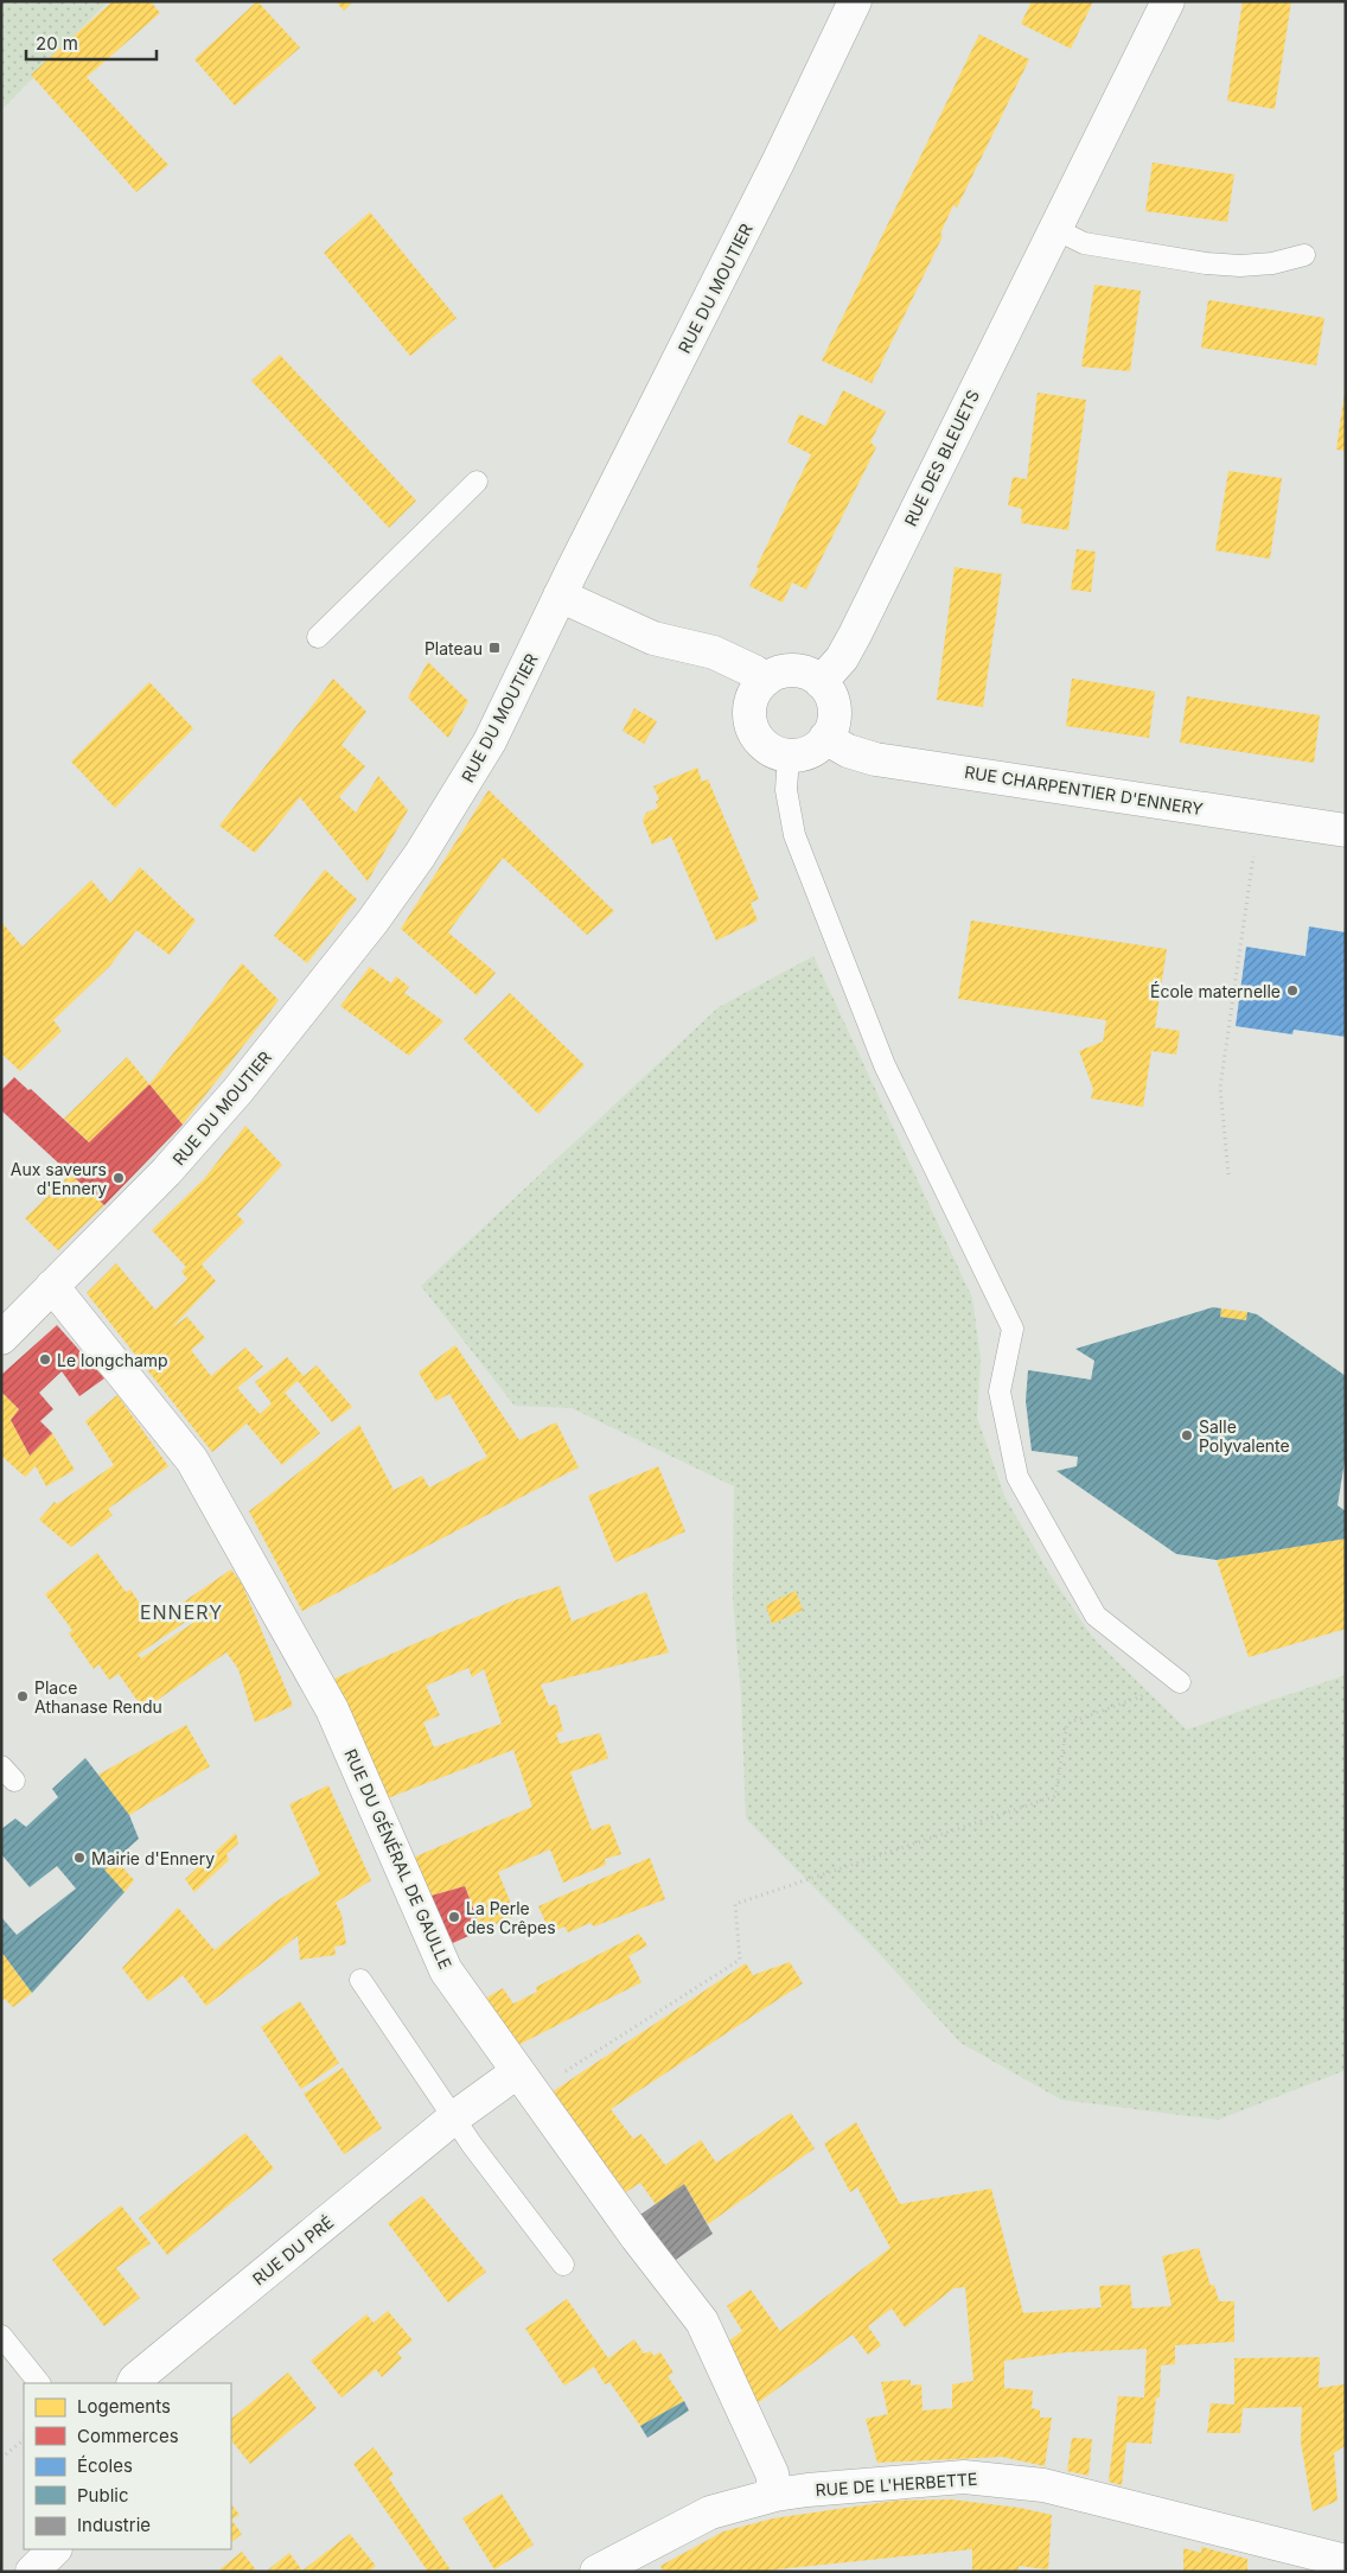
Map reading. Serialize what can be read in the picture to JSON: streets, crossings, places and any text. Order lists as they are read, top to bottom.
{
  "streets": {
    "street": [
      "RUE DU MOUTIER",
      "RUE DES BLEUETS",
      "RUE CHARPENTIER D'ENNERY",
      "RUE DU GÉNÉRAL DE GAULLE",
      "RUE DU PRÉ",
      "RUE DE L'HERBETTE"
    ]
  },
  "crossings": [
    ["RUE DU MOUTIER", "RUE DU GÉNÉRAL DE GAULLE"],
    ["RUE DES BLEUETS", "RUE CHARPENTIER D'ENNERY"],
    ["RUE DU GÉNÉRAL DE GAULLE", "RUE DU PRÉ"],
    ["RUE DU GÉNÉRAL DE GAULLE", "RUE DE L'HERBETTE"]
  ],
  "districts": ["ENNERY"],
  "places": {
    "transit": ["Plateau"],
    "other": [
      "École maternelle",
      "Aux saveurs d'Ennery",
      "Le longchamp",
      "Salle Polyvalente",
      "Place Athanase Rendu",
      "Mairie d'Ennery",
      "La Perle des Crêpes"
    ]
  },
  "legend": [
    "Logements",
    "Commerces",
    "Écoles",
    "Public",
    "Industrie"
  ],
  "scale_bar": "20 m"
}
